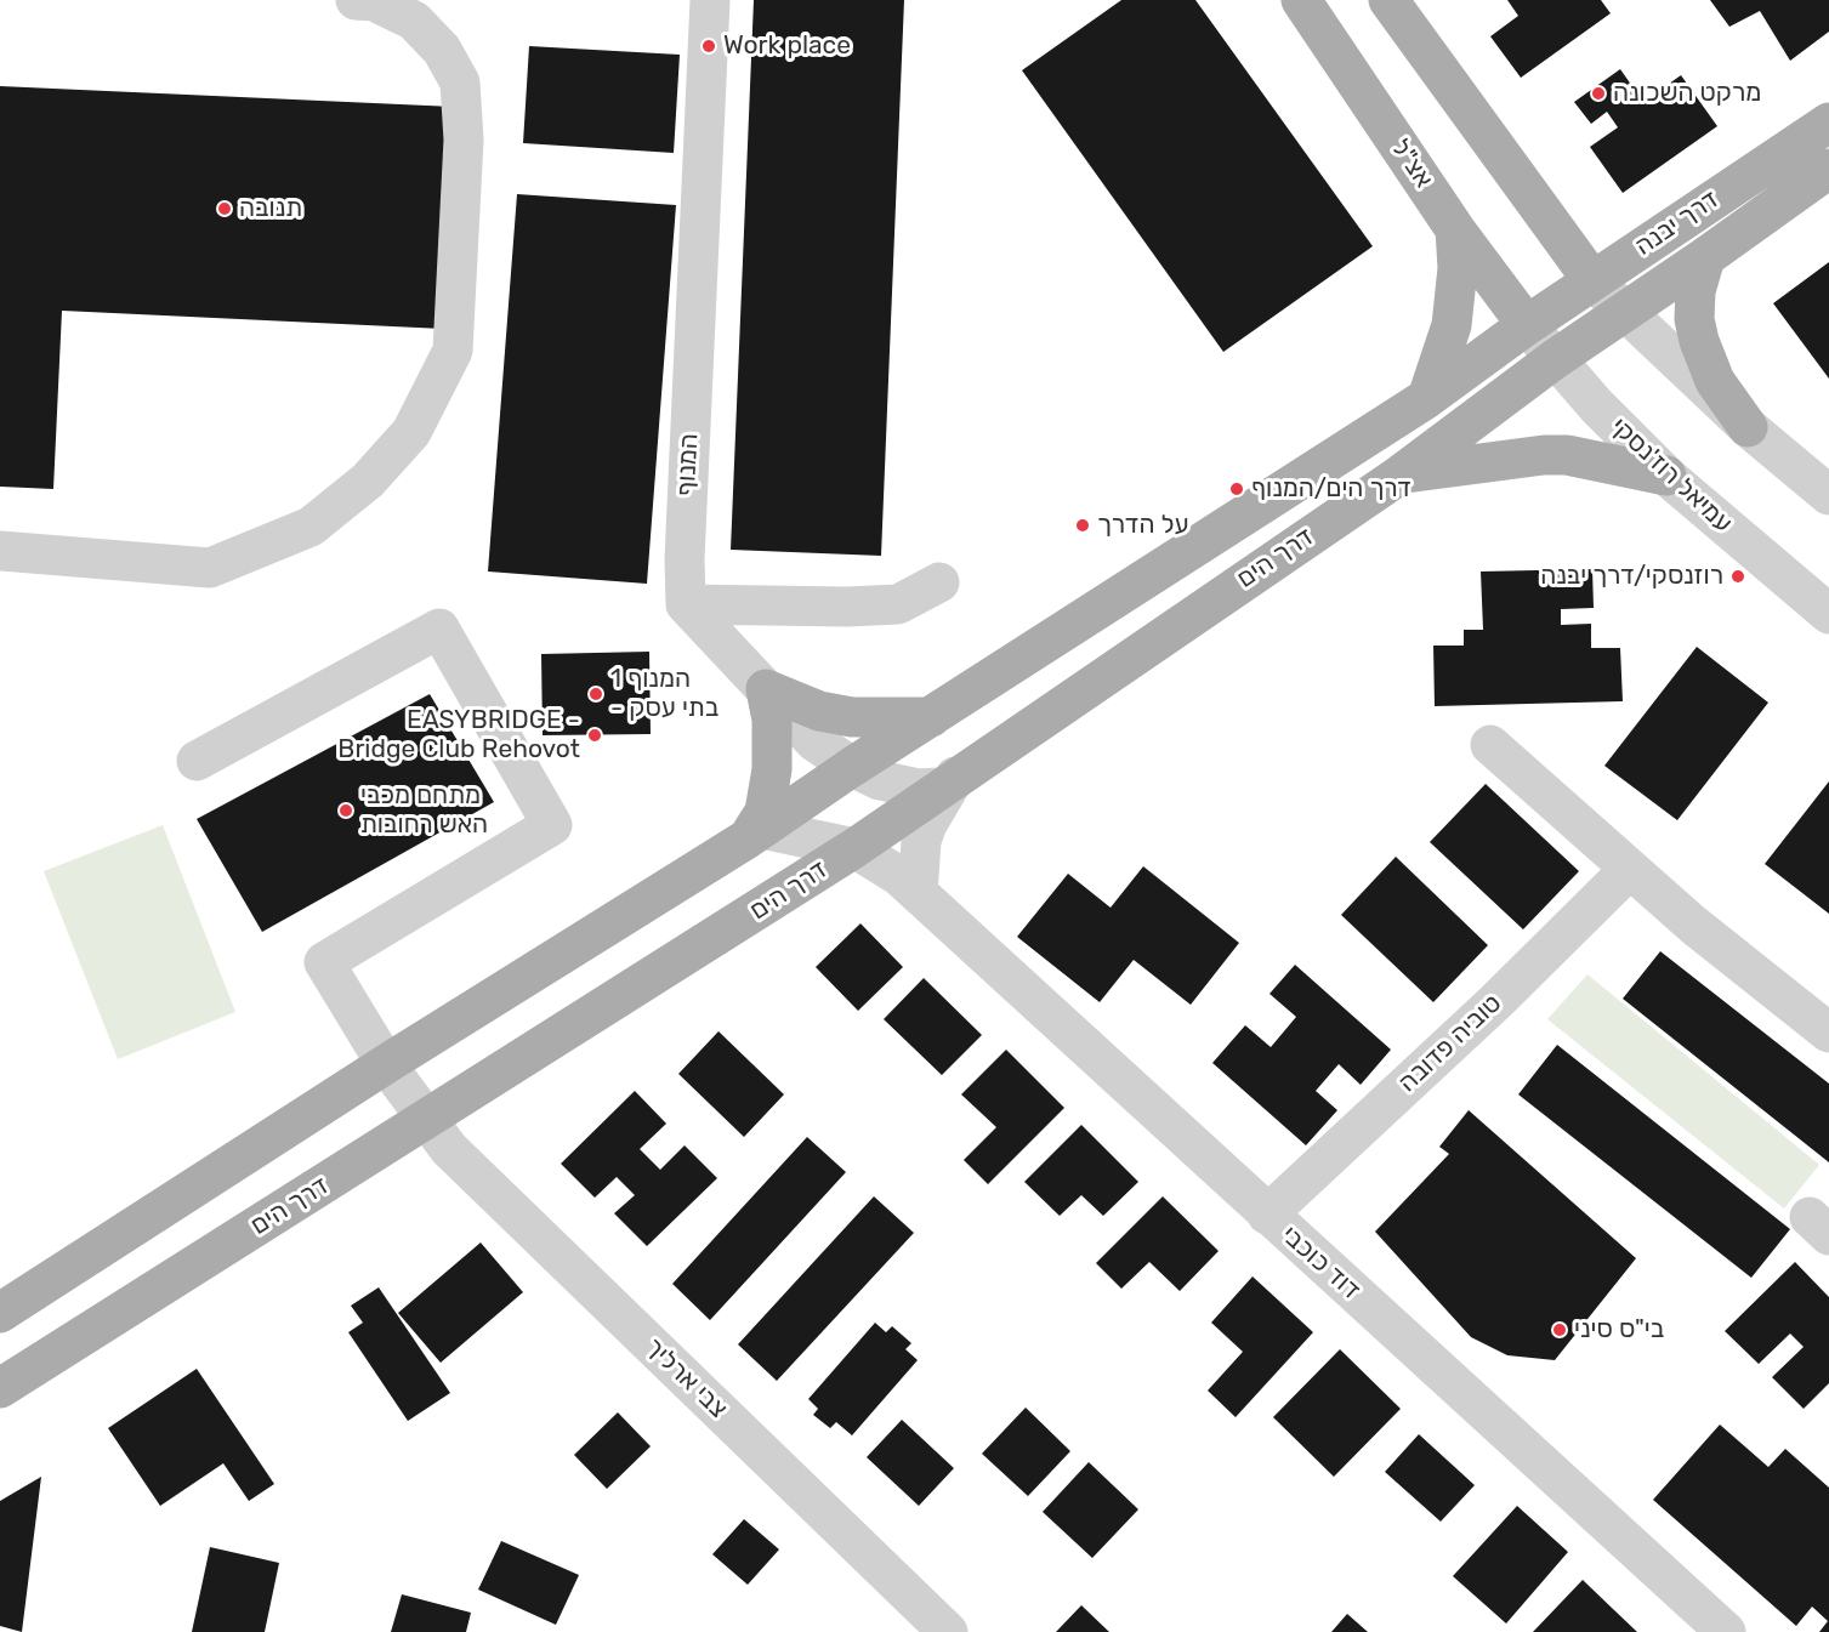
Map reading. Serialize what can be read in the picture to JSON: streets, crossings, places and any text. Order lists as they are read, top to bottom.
{
  "streets": {
    "main road": ["אצ\"ל", "דרך יבנה", "דרך הים"],
    "street": [
      "המנוף",
      "עמיאל רוז'נסקי",
      "טוביה פדובה",
      "דוד כוכבי",
      "צבי ארליך"
    ]
  },
  "crossings": [
    ["אצ\"ל", "דרך יבנה"],
    ["אצ\"ל", "עמיאל רוז'נסקי"],
    ["אצ\"ל", "דרך הים"],
    ["דרך יבנה", "עמיאל רוז'נסקי"],
    ["דרך יבנה", "דרך הים"],
    ["עמיאל רוז'נסקי", "דרך הים"],
    ["דרך הים", "דוד כוכבי"],
    ["דרך הים", "צבי ארליך"],
    ["טוביה פדובה", "דוד כוכבי"]
  ],
  "places": [
    "Work place",
    "מרקט השכונה",
    "תנובה",
    "דרך הים/המנוף",
    "על הדרך",
    "רוזנסקי/דרך יבנה",
    "המנוף 1 - בתי עסק",
    "EASYBRIDGE - Bridge Club Rehovot",
    "מתחם מכבי האש רחובות",
    "בי\"ס סיני"
  ]
}
